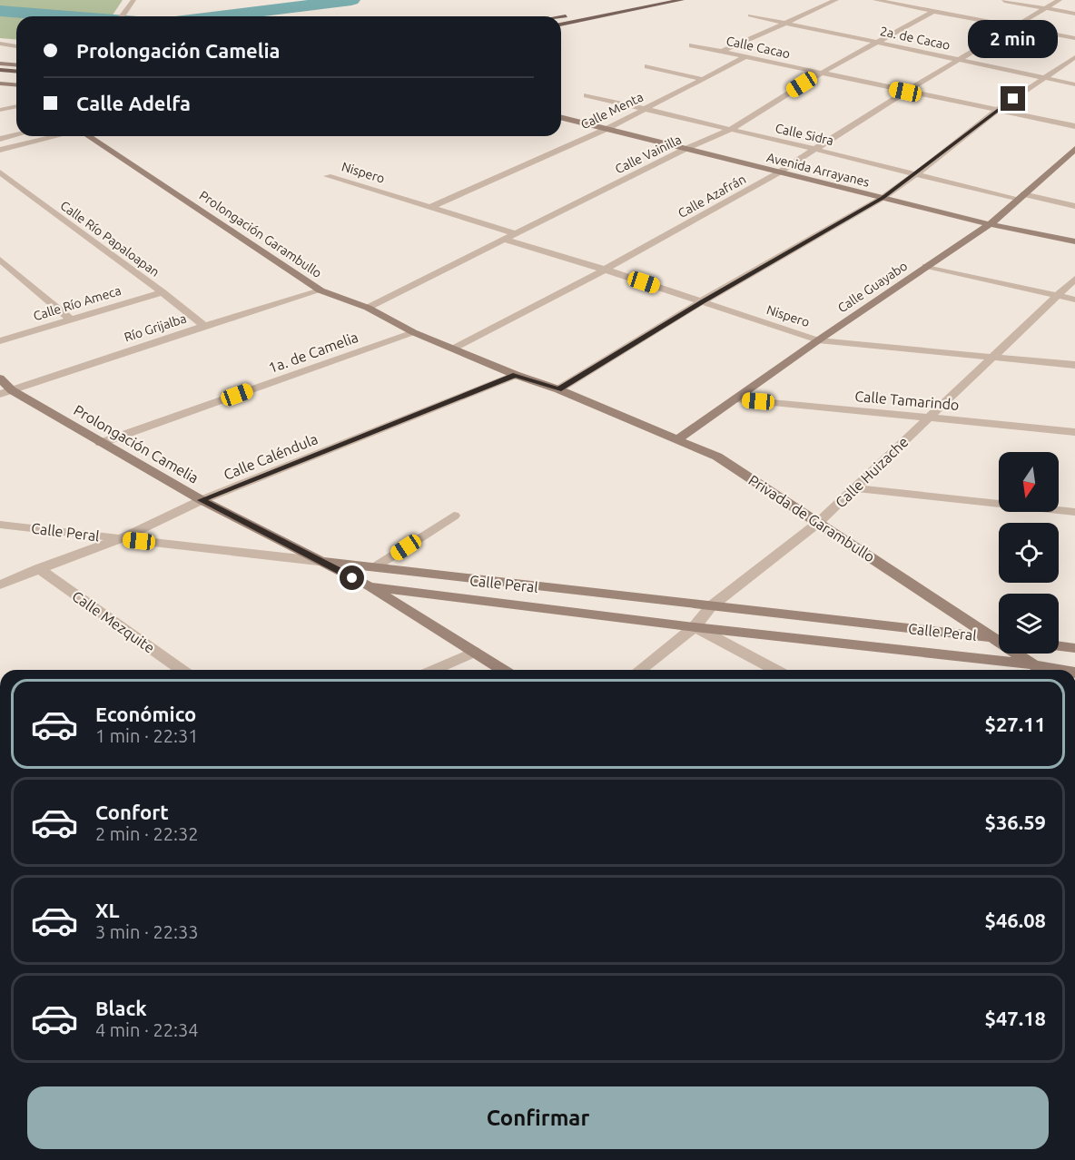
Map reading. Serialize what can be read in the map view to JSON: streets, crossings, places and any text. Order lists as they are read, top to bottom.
{
  "streets": {
    "main road": [
      "Avenida Arrayanes",
      "Prolongación Garambullo",
      "Calle Guayabo",
      "Prolongación Camelia",
      "Privada de Garambullo",
      "Calle Peral"
    ],
    "street": [
      "2a. de Cacao",
      "Calle Cacao",
      "Calle Menta",
      "Calle Sidra",
      "Calle Vainilla",
      "Nispero",
      "Calle Azafrán",
      "Calle Río Papaloapan",
      "Calle Río Ameca",
      "Río Grijalba",
      "1a. de Camelia",
      "Calle Tamarindo",
      "Calle Caléndula",
      "Calle Huizache",
      "Calle Mezquite"
    ]
  },
  "crossings": [
    ["2a. de Cacao", "Calle Vainilla"],
    ["2a. de Cacao", "Calle Azafrán"],
    ["Calle Cacao", "Calle Menta"],
    ["Calle Cacao", "Calle Vainilla"],
    ["Calle Cacao", "Calle Azafrán"],
    ["Calle Menta", "Calle Sidra"],
    ["Calle Menta", "Avenida Arrayanes"],
    ["Calle Menta", "Nispero"],
    ["Calle Sidra", "Calle Vainilla"],
    ["Calle Sidra", "Calle Azafrán"],
    ["Calle Sidra", "Calle Guayabo"],
    ["Calle Vainilla", "Avenida Arrayanes"],
    ["Calle Vainilla", "Nispero"],
    ["Calle Vainilla", "Prolongación Garambullo"],
    ["Avenida Arrayanes", "Calle Azafrán"],
    ["Avenida Arrayanes", "Calle Guayabo"],
    ["Nispero", "Calle Azafrán"],
    ["Nispero", "Calle Guayabo"],
    ["Nispero", "Calle Huizache"],
    ["Calle Azafrán", "Prolongación Garambullo"],
    ["Prolongación Garambullo", "Río Grijalba"],
    ["Prolongación Garambullo", "1a. de Camelia"],
    ["Prolongación Garambullo", "Calle Caléndula"],
    ["Prolongación Garambullo", "Privada de Garambullo"],
    ["Calle Río Papaloapan", "Calle Río Ameca"],
    ["Calle Río Papaloapan", "Río Grijalba"],
    ["Calle Guayabo", "Calle Tamarindo"],
    ["Calle Guayabo", "Privada de Garambullo"],
    ["Río Grijalba", "Prolongación Camelia"],
    ["1a. de Camelia", "Prolongación Camelia"],
    ["Calle Tamarindo", "Calle Huizache"],
    ["Prolongación Camelia", "Calle Caléndula"],
    ["Prolongación Camelia", "Calle Peral"],
    ["Calle Caléndula", "Calle Peral"],
    ["Calle Caléndula", "Calle Mezquite"],
    ["Calle Huizache", "Privada de Garambullo"],
    ["Calle Huizache", "Calle Peral"],
    ["Privada de Garambullo", "Calle Peral"]
  ],
  "north": "bottom",
  "page": {
    "banner": ["Prolongación Camelia", "Calle Adelfa"],
    "bubble": "2 min",
    "list": [
      {
        "name": "Económico",
        "note": "1 min · 22:31",
        "value": "$27.11"
      },
      {
        "name": "Confort",
        "note": "2 min · 22:32",
        "value": "$36.59"
      },
      {
        "name": "XL",
        "note": "3 min · 22:33",
        "value": "$46.08"
      },
      {
        "name": "Black",
        "note": "4 min · 22:34",
        "value": "$47.18"
      }
    ],
    "buttons": "Confirmar"
  }
}
